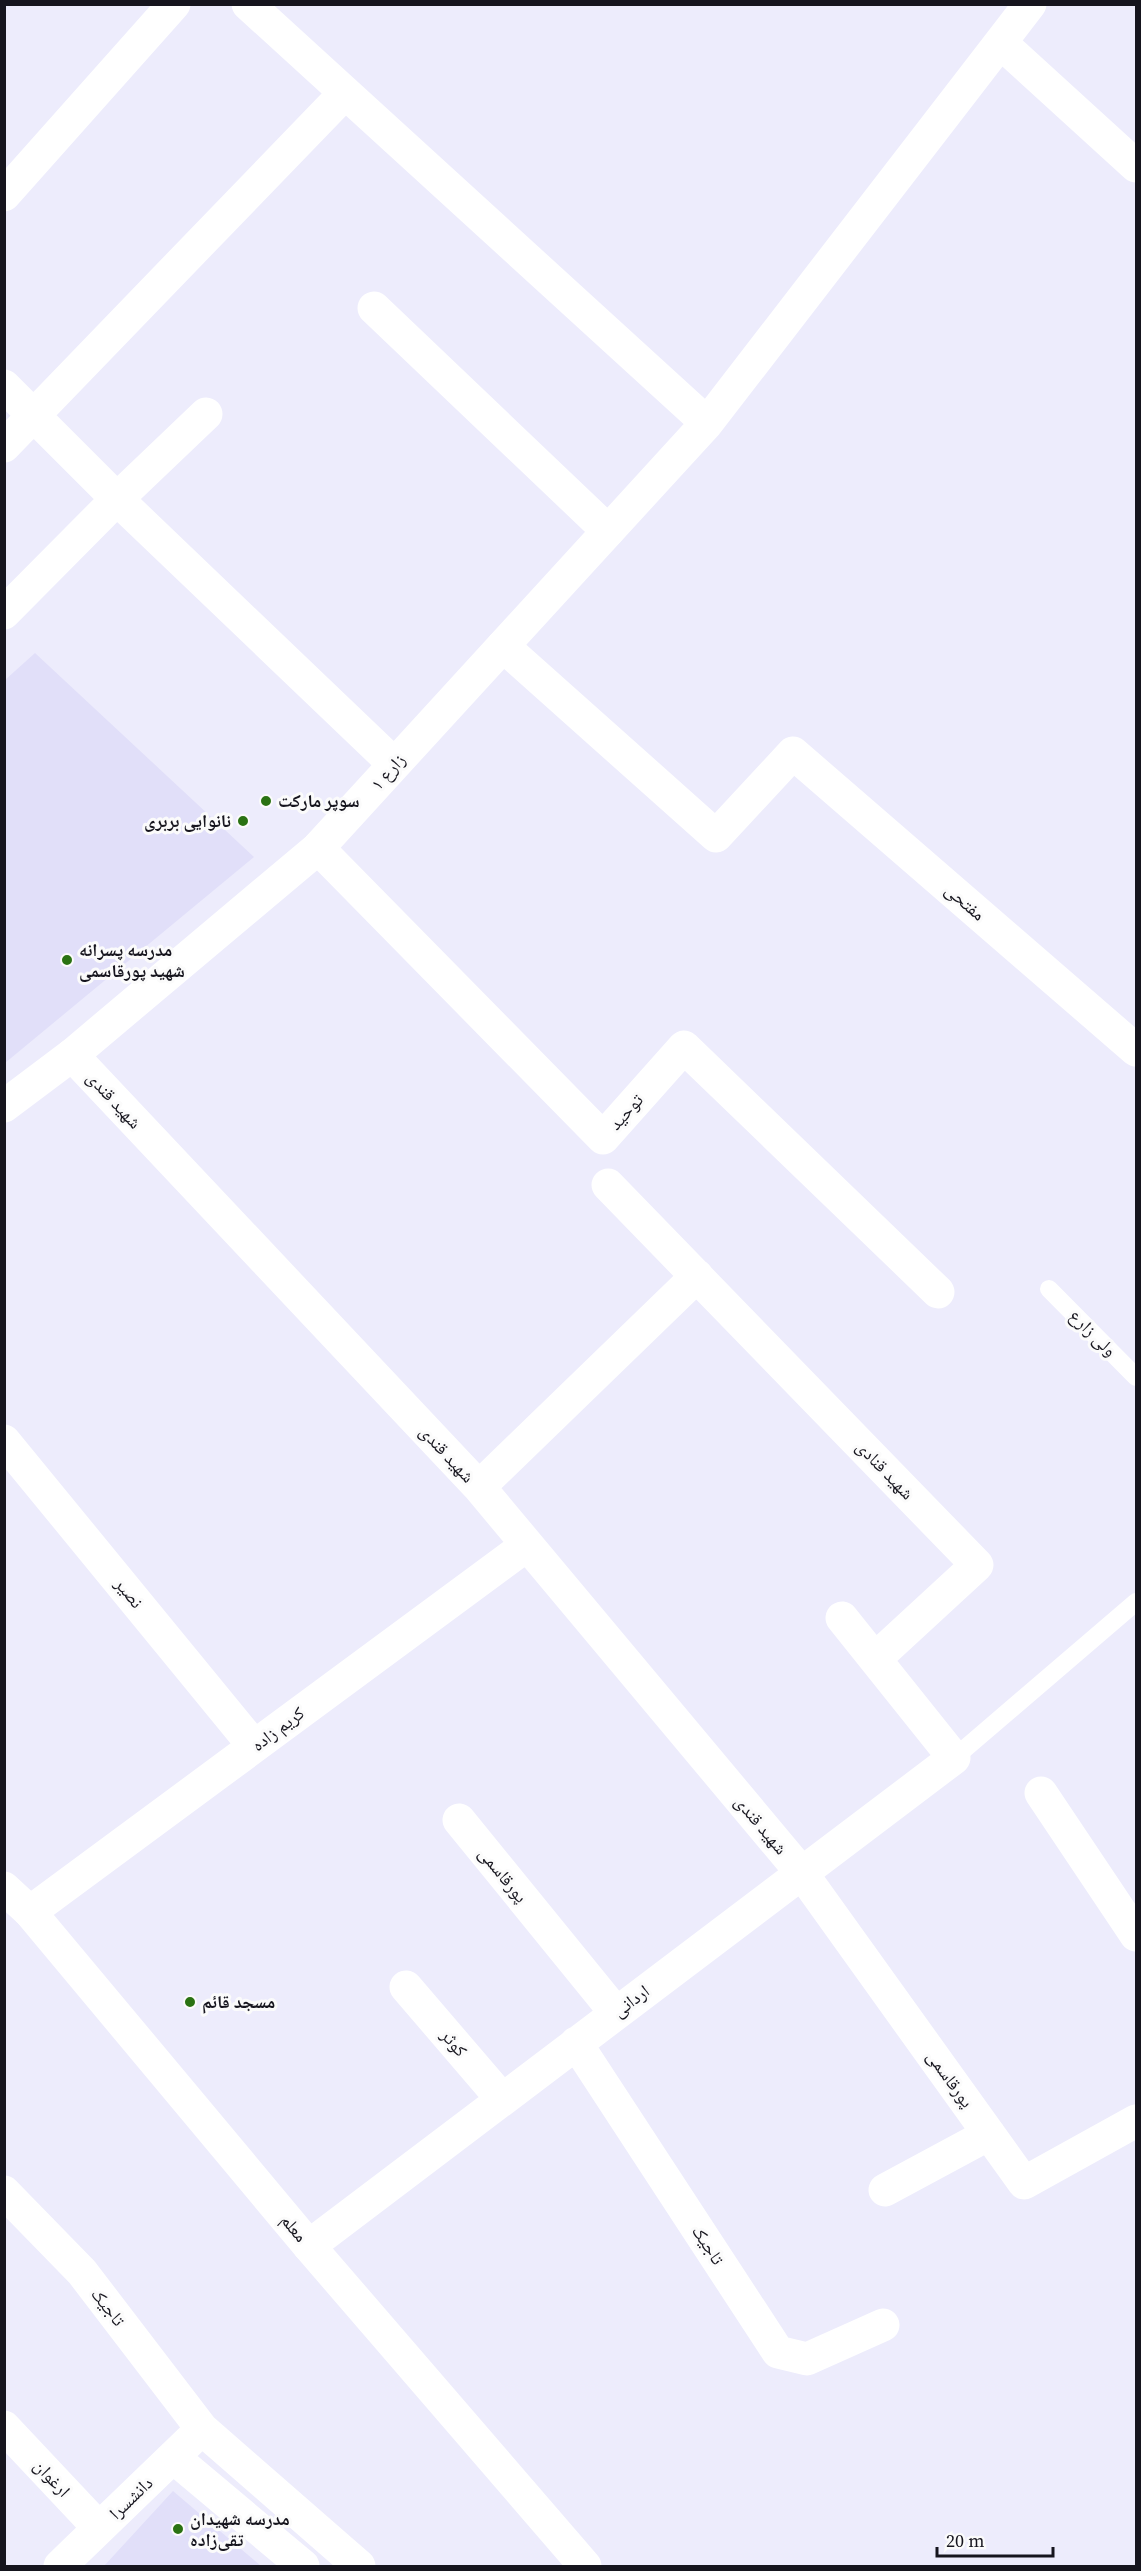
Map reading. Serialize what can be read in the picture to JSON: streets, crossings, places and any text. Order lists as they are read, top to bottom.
{
  "streets": {
    "street": [
      "زارع ۱",
      "مفتحی",
      "شهید قندی",
      "توحید",
      "شهید قنادی",
      "نصیر",
      "کریم زاده",
      "پورقاسمی",
      "اردانی",
      "کوثر",
      "معلم",
      "تاجیک",
      "ارغوان",
      "دانشسرا"
    ],
    "lane": ["ولی زارع"]
  },
  "crossings": [
    ["زارع ۱", "مفتحی"],
    ["زارع ۱", "شهید قندی"],
    ["زارع ۱", "توحید"],
    ["شهید قندی", "کریم زاده"],
    ["شهید قندی", "پورقاسمی"],
    ["شهید قندی", "اردانی"],
    ["نصیر", "کریم زاده"],
    ["کریم زاده", "معلم"],
    ["پورقاسمی", "اردانی"],
    ["اردانی", "کوثر"],
    ["اردانی", "معلم"],
    ["اردانی", "تاجیک"],
    ["تاجیک", "دانشسرا"],
    ["ارغوان", "دانشسرا"]
  ],
  "places": [
    "سوپر مارکت",
    "نانوایی بربری",
    "مدرسه پسرانه شهید پورقاسمی",
    "مسجد قائم",
    "مدرسه شهیدان تقی‌زاده"
  ],
  "scale_bar": "20 m"
}
